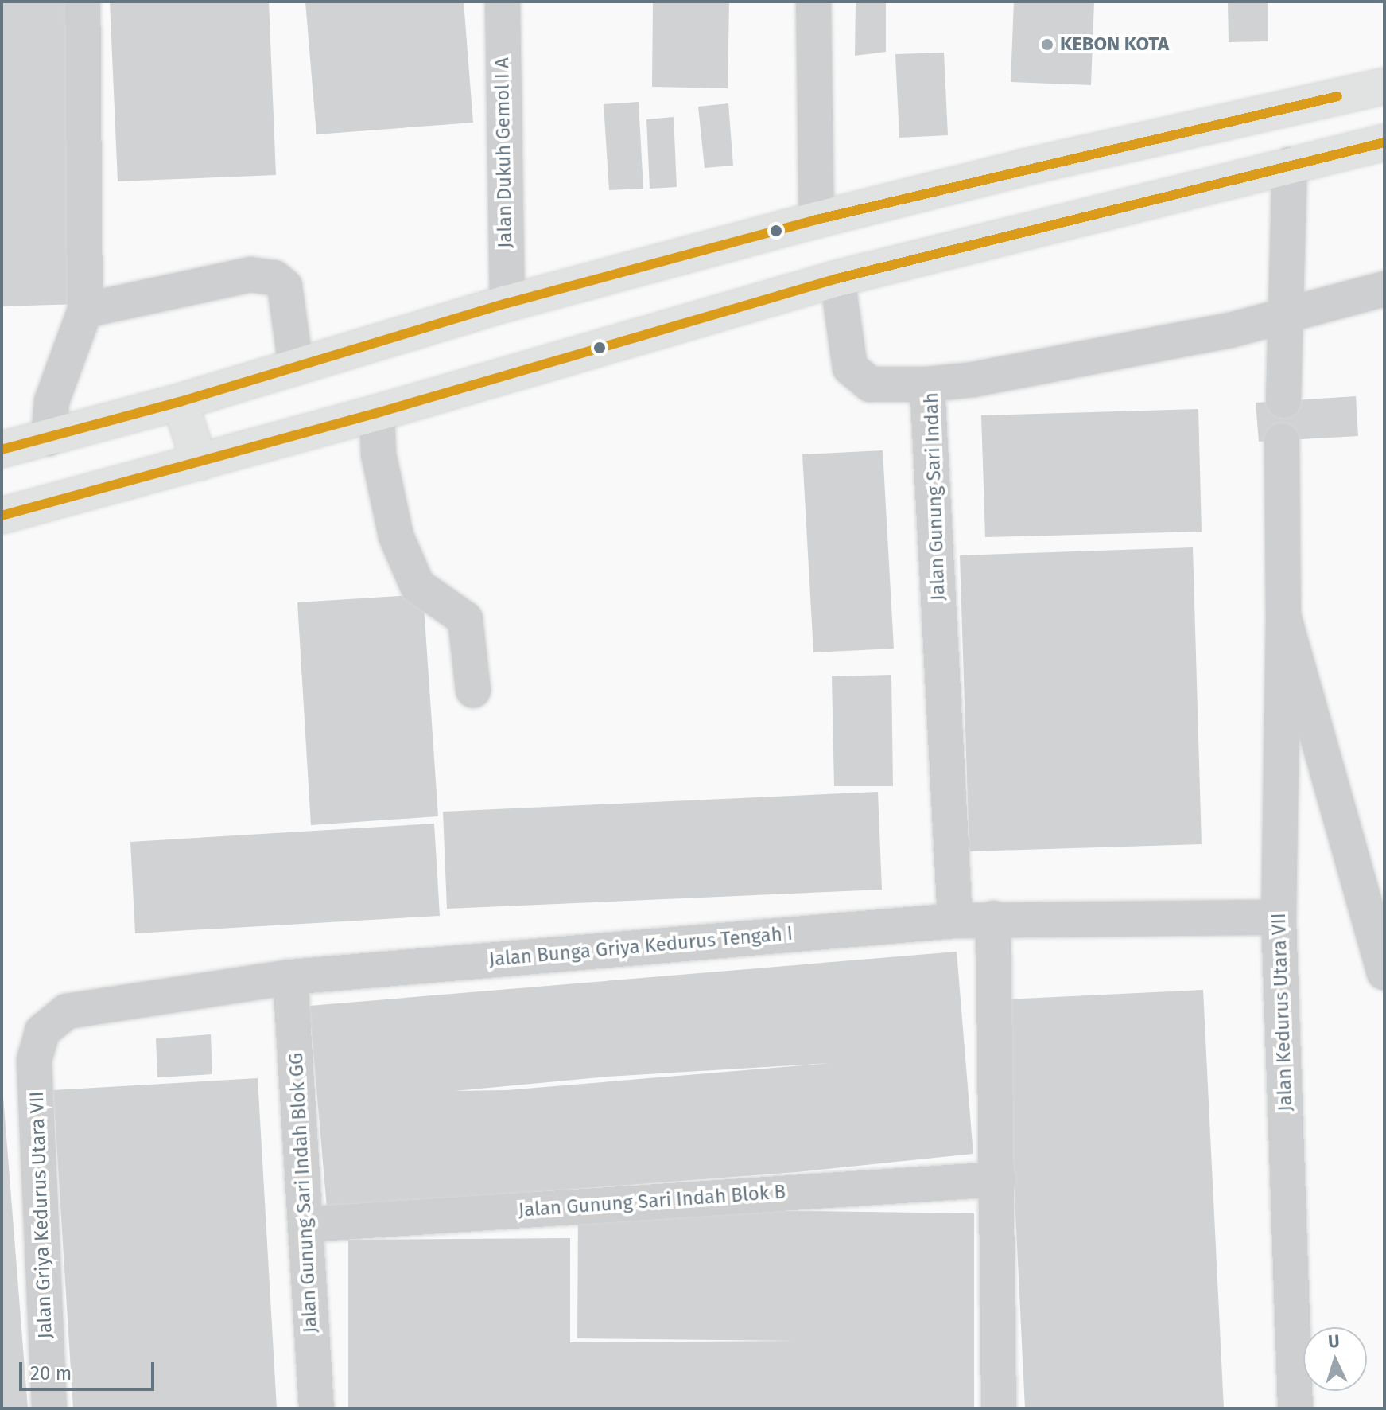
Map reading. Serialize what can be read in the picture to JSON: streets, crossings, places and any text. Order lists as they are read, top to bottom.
{
  "streets": {
    "street": [
      "Jalan Dukuh Gemol I A",
      "Jalan Gunung Sari Indah",
      "Jalan Bunga Griya Kedurus Tengah I",
      "Jalan Kedurus Utara VII",
      "Jalan Gunung Sari Indah Blok GG",
      "Jalan Gunung Sari Indah Blok B",
      "Jalan Griya Kedurus Utara VII"
    ]
  },
  "crossings": [
    ["Jalan Gunung Sari Indah", "Jalan Bunga Griya Kedurus Tengah I"],
    ["Jalan Bunga Griya Kedurus Tengah I", "Jalan Kedurus Utara VII"],
    ["Jalan Bunga Griya Kedurus Tengah I", "Jalan Gunung Sari Indah Blok GG"],
    ["Jalan Bunga Griya Kedurus Tengah I", "Jalan Griya Kedurus Utara VII"],
    ["Jalan Gunung Sari Indah Blok GG", "Jalan Gunung Sari Indah Blok B"]
  ],
  "places": ["KEBON KOTA"],
  "scale_bar": "20 m",
  "north": "top"
}
